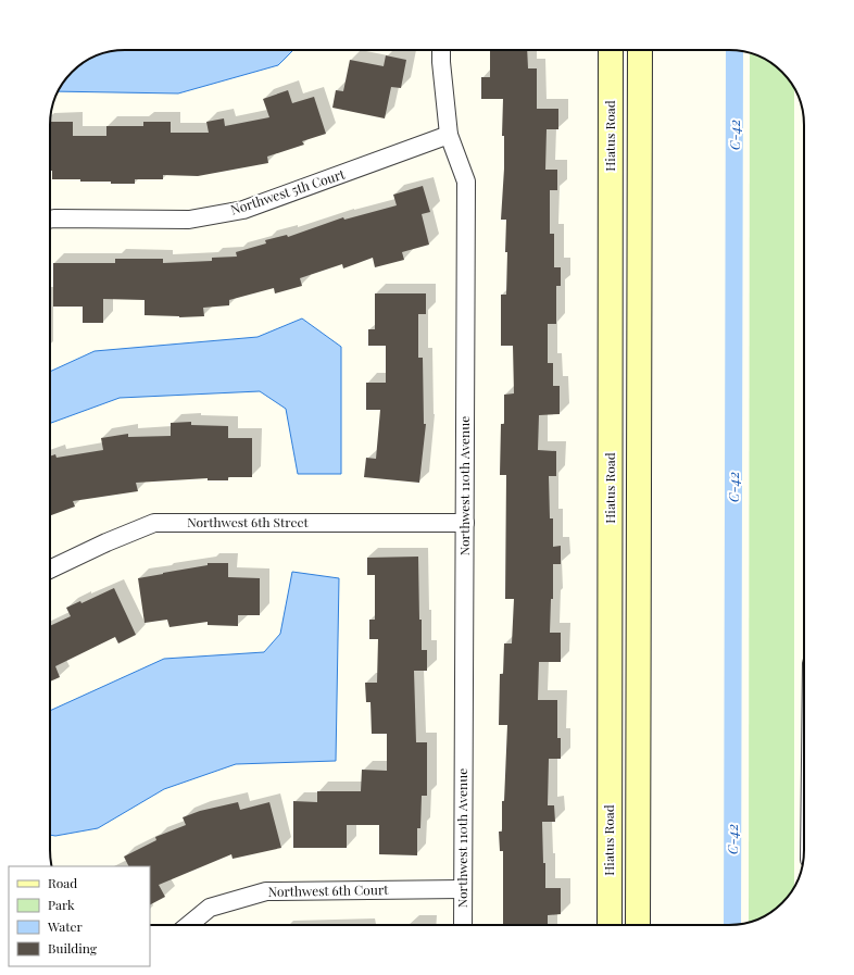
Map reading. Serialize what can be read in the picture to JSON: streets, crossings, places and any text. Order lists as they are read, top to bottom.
{
  "streets": {
    "main road": ["Hiatus Road"],
    "street": [
      "Northwest 5th Court",
      "Northwest 110th Avenue",
      "Northwest 6th Street",
      "Northwest 6th Court"
    ]
  },
  "crossings": [
    ["Northwest 5th Court", "Northwest 110th Avenue"],
    ["Northwest 110th Avenue", "Northwest 6th Street"],
    ["Northwest 110th Avenue", "Northwest 6th Court"]
  ],
  "water": ["C-42"],
  "legend": [
    "Road",
    "Park",
    "Water",
    "Building"
  ]
}
